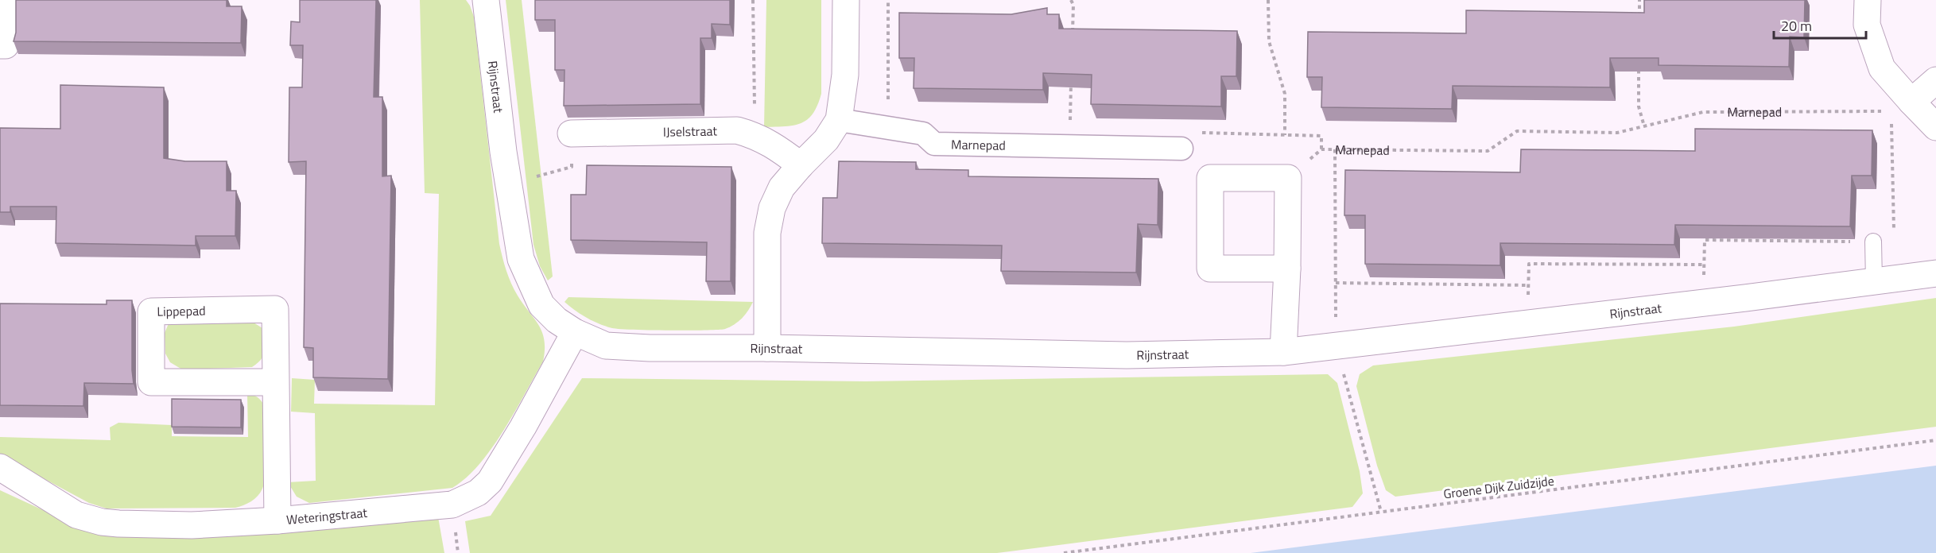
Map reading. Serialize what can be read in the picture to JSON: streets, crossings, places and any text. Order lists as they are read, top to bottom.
{
  "streets": {
    "street": [
      "Rijnstraat",
      "Marnepad",
      "IJselstraat",
      "Lippepad",
      "Weteringstraat"
    ],
    "path": ["Groene Dijk Zuidzijde"]
  },
  "crossings": [
    ["Rijnstraat", "Weteringstraat"],
    ["Lippepad", "Weteringstraat"]
  ],
  "scale_bar": "20 m"
}
